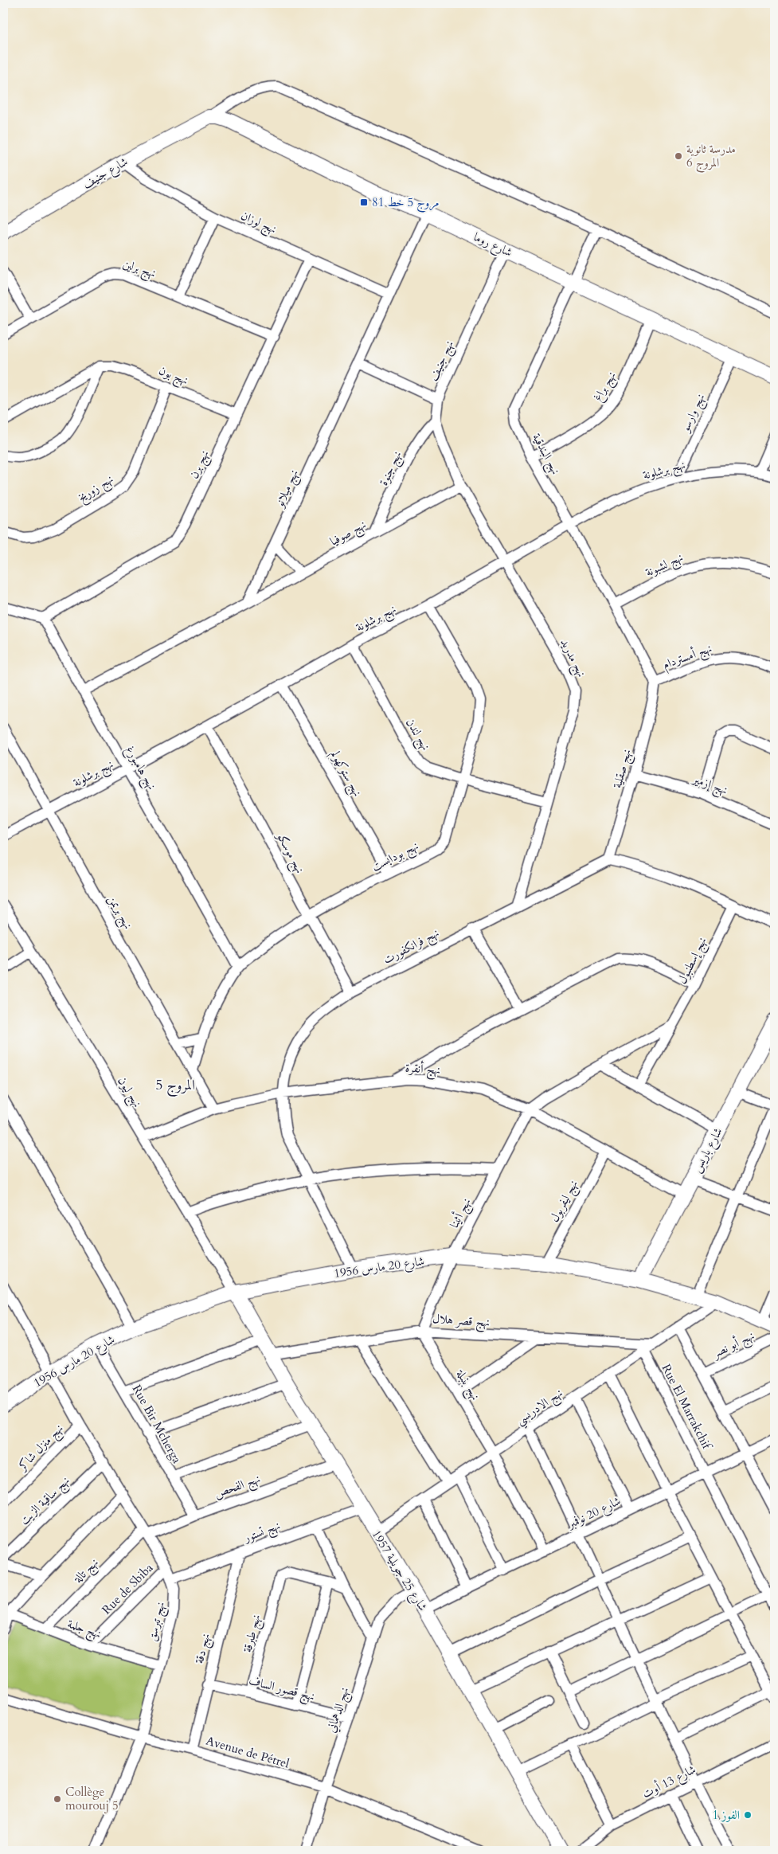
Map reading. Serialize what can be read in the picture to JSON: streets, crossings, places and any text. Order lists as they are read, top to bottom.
{
  "streets": {
    "street": [
      "شارع جنيف",
      "نهج لوزان",
      "شارع روما",
      "نهج برلين",
      "نهج جنيف",
      "نهج بون",
      "نهج براغ",
      "نهج وارسو",
      "نهج البندقية",
      "نهج برن",
      "نهج جنوة",
      "نهج برشلونة",
      "نهج زوريخ",
      "نهج ميلانو",
      "نهج صوفيا",
      "نهج لشبونة",
      "نهج أمستردام",
      "نهج مدريد",
      "نهج لندن",
      "نهج هامبورغ",
      "نهج صقلية",
      "نهج ستوكهولم",
      "نهج إزمير",
      "نهج موسكو",
      "نهج بودابست",
      "نهج بريمن",
      "نهج فرانكفورت",
      "نهج إسطنبول",
      "نهج أنقرة",
      "نهج ليون",
      "شارع باريس",
      "نهج ليفربول",
      "نهج أثينا",
      "شارع 20 مارس 1956",
      "نهج قصر هلال",
      "نهج أبو نصر",
      "نهج بنبلة",
      "نهج الادريسي",
      "Rue El Marrakchif",
      "Rue Bir Mcherga",
      "نهج منزل شاكر",
      "نهج الفحص",
      "نهج ساقية الزيت",
      "شارع 20 نوفمبر",
      "نهج تستور",
      "نهج تالة",
      "شارع 25 جويلية 1957",
      "Rue de Sbiba",
      "نهج تبرسق",
      "نهج جلمة",
      "نهج طبرقة",
      "نهج دقة",
      "نهج قصور الساف",
      "نهج الدهماني",
      "Avenue de Pétrel",
      "شارع 13 أوت"
    ]
  },
  "crossings": [
    ["شارع جنيف", "نهج لوزان"],
    ["شارع جنيف", "شارع روما"],
    ["نهج لوزان", "نهج برن"],
    ["نهج لوزان", "نهج ميلانو"],
    ["شارع روما", "نهج جنيف"],
    ["شارع روما", "نهج براغ"],
    ["شارع روما", "نهج وارسو"],
    ["شارع روما", "نهج البندقية"],
    ["شارع روما", "نهج ميلانو"],
    ["نهج برلين", "نهج برن"],
    ["نهج جنيف", "نهج جنوة"],
    ["نهج جنيف", "نهج صوفيا"],
    ["نهج جنيف", "نهج مدريد"],
    ["نهج بون", "نهج برن"],
    ["نهج بون", "نهج زوريخ"],
    ["نهج براغ", "نهج البندقية"],
    ["نهج وارسو", "نهج برشلونة"],
    ["نهج البندقية", "نهج برشلونة"],
    ["نهج البندقية", "نهج لشبونة"],
    ["نهج البندقية", "نهج أمستردام"],
    ["نهج البندقية", "نهج صقلية"],
    ["نهج برن", "نهج هامبورغ"],
    ["نهج جنوة", "نهج صوفيا"],
    ["نهج برشلونة", "نهج مدريد"],
    ["نهج برشلونة", "نهج لندن"],
    ["نهج برشلونة", "نهج هامبورغ"],
    ["نهج برشلونة", "نهج ستوكهولم"],
    ["نهج برشلونة", "نهج موسكو"],
    ["نهج برشلونة", "نهج بودابست"],
    ["نهج برشلونة", "نهج بريمن"],
    ["نهج ميلانو", "نهج صوفيا"],
    ["نهج صوفيا", "نهج مدريد"],
    ["نهج أمستردام", "نهج صقلية"],
    ["نهج مدريد", "نهج لندن"],
    ["نهج مدريد", "نهج فرانكفورت"],
    ["نهج لندن", "نهج بودابست"],
    ["نهج هامبورغ", "نهج بودابست"],
    ["نهج صقلية", "نهج إزمير"],
    ["نهج صقلية", "نهج فرانكفورت"],
    ["نهج ستوكهولم", "نهج بودابست"],
    ["نهج موسكو", "نهج بودابست"],
    ["نهج موسكو", "نهج فرانكفورت"],
    ["نهج بودابست", "نهج بريمن"],
    ["نهج بريمن", "نهج أنقرة"],
    ["نهج فرانكفورت", "نهج أنقرة"],
    ["نهج فرانكفورت", "شارع 20 مارس 1956"],
    ["نهج أنقرة", "نهج ليون"],
    ["نهج أنقرة", "شارع باريس"],
    ["نهج أنقرة", "نهج ليفربول"],
    ["نهج أنقرة", "نهج أثينا"],
    ["نهج ليون", "شارع 20 مارس 1956"],
    ["نهج ليون", "شارع 25 جويلية 1957"],
    ["شارع باريس", "شارع 20 مارس 1956"],
    ["نهج ليفربول", "شارع 20 مارس 1956"],
    ["نهج أثينا", "شارع 20 مارس 1956"],
    ["نهج أثينا", "نهج قصر هلال"],
    ["نهج أثينا", "نهج بنبلة"],
    ["شارع 20 مارس 1956", "نهج الادريسي"],
    ["شارع 20 مارس 1956", "Rue Bir Mcherga"],
    ["شارع 20 مارس 1956", "شارع 25 جويلية 1957"],
    ["شارع 20 مارس 1956", "نهج تبرسق"],
    ["نهج قصر هلال", "نهج بنبلة"],
    ["نهج قصر هلال", "نهج الادريسي"],
    ["نهج قصر هلال", "شارع 25 جويلية 1957"],
    ["نهج بنبلة", "نهج الادريسي"],
    ["نهج بنبلة", "شارع 20 نوفمبر"],
    ["نهج الادريسي", "Rue El Marrakchif"],
    ["نهج الادريسي", "شارع 25 جويلية 1957"],
    ["Rue El Marrakchif", "شارع 20 نوفمبر"],
    ["Rue Bir Mcherga", "نهج الفحص"],
    ["نهج منزل شاكر", "نهج تبرسق"],
    ["نهج الفحص", "نهج تالة"],
    ["نهج الفحص", "شارع 25 جويلية 1957"],
    ["نهج الفحص", "نهج تبرسق"],
    ["نهج ساقية الزيت", "نهج تبرسق"],
    ["شارع 20 نوفمبر", "شارع 25 جويلية 1957"],
    ["نهج تستور", "شارع 25 جويلية 1957"],
    ["نهج تستور", "نهج تبرسق"],
    ["نهج تستور", "نهج دقة"],
    ["نهج تالة", "نهج تبرسق"],
    ["نهج تالة", "نهج جلمة"],
    ["شارع 25 جويلية 1957", "نهج الدهماني"],
    ["Rue de Sbiba", "نهج تبرسق"],
    ["Rue de Sbiba", "نهج جلمة"],
    ["نهج تبرسق", "نهج جلمة"],
    ["نهج تبرسق", "Avenue de Pétrel"],
    ["نهج طبرقة", "نهج قصور الساف"],
    ["نهج دقة", "نهج قصور الساف"],
    ["نهج دقة", "Avenue de Pétrel"],
    ["نهج قصور الساف", "نهج الدهماني"],
    ["نهج الدهماني", "Avenue de Pétrel"]
  ],
  "districts": ["المروج 5"],
  "places": {
    "other": ["مدرسة ثانوية المروج 6", "Collège mourouj 5", "الفوز 1"],
    "transit": ["مروج 5 خط 81"]
  }
}
